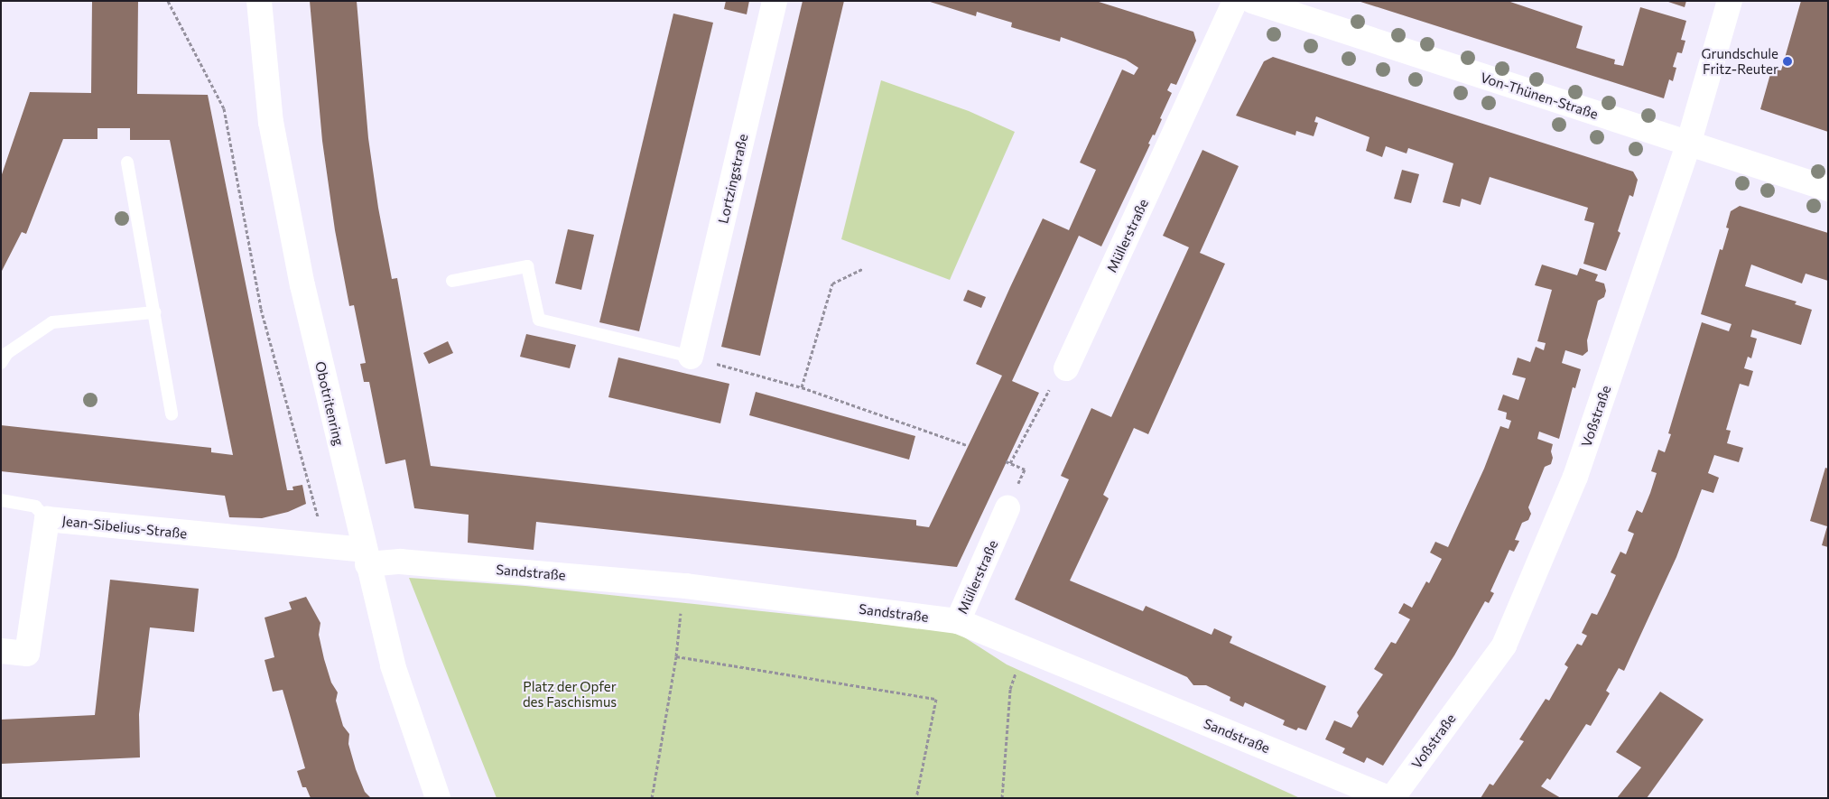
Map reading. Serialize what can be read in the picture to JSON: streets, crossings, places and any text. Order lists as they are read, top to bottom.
{
  "streets": {
    "street": [
      "Von-Thünen-Straße",
      "Lortzingstraße",
      "Müllerstraße",
      "Obotritenring",
      "Voßstraße",
      "Jean-Sibelius-Straße",
      "Sandstraße"
    ]
  },
  "crossings": [
    ["Von-Thünen-Straße", "Voßstraße"],
    ["Müllerstraße", "Sandstraße"],
    ["Obotritenring", "Jean-Sibelius-Straße"],
    ["Obotritenring", "Sandstraße"],
    ["Jean-Sibelius-Straße", "Sandstraße"]
  ],
  "parks": ["Platz der Opfer des Faschismus"],
  "places": ["Grundschule Fritz-Reuter"]
}
